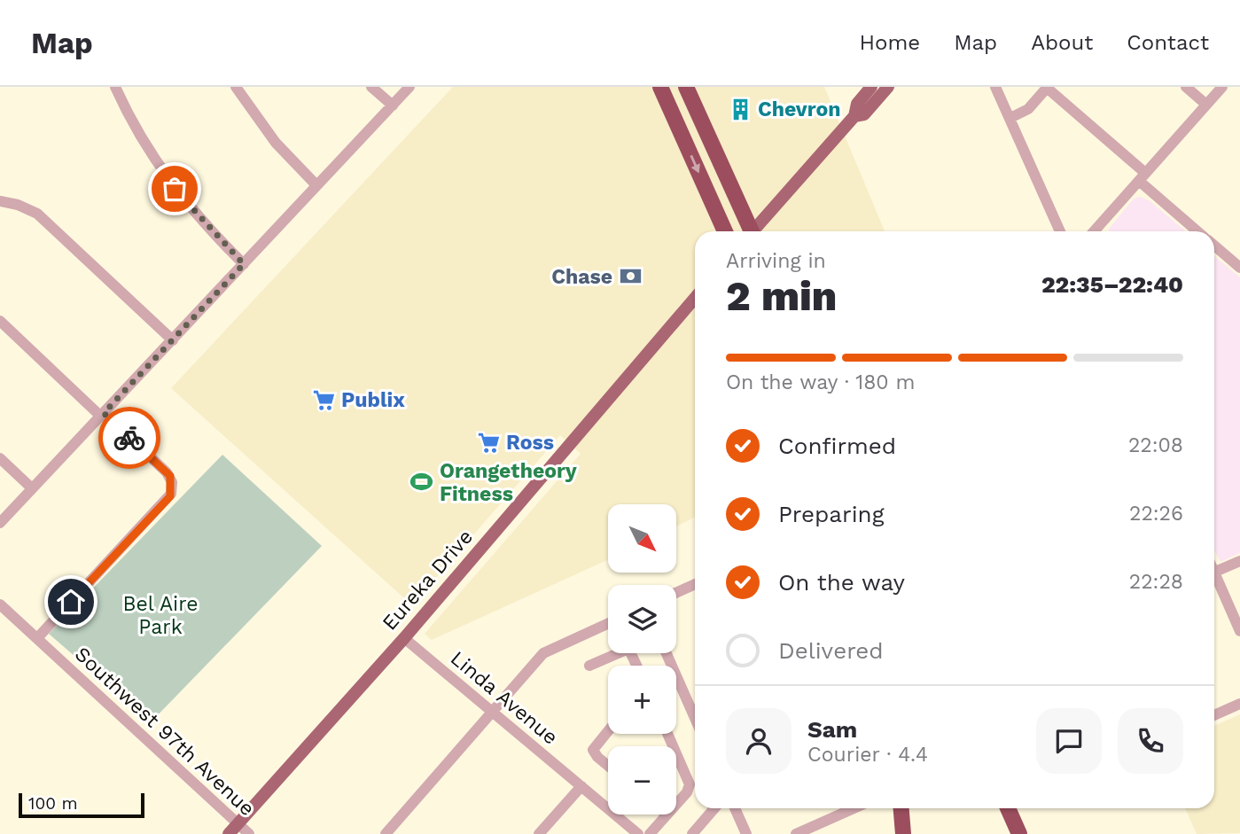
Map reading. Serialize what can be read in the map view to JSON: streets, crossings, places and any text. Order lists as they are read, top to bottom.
{
  "streets": {
    "main road": ["Eureka Drive"],
    "street": ["Linda Avenue", "Southwest 97th Avenue"]
  },
  "crossings": [
    ["Eureka Drive", "Linda Avenue"],
    ["Eureka Drive", "Southwest 97th Avenue"]
  ],
  "parks": ["Bel Aire Park"],
  "places": {
    "building": ["Chevron"],
    "bank": ["Chase"],
    "supermarket": ["Publix", "Ross"],
    "sports": ["Orangetheory Fitness"]
  },
  "scale_bar": "100 m",
  "north": "bottom right",
  "page": {
    "header": "Map",
    "nav": [
      "Home",
      "Map",
      "About",
      "Contact"
    ],
    "heading": ["2 min", "Arriving in", "22:35–22:40"],
    "panel": ["Sam", "Courier · 4.4"],
    "bar": "On the way · 180 m",
    "list": [
      ["Confirmed", "22:08"],
      ["Preparing", "22:26"],
      ["On the way", "22:28"],
      "Delivered"
    ],
    "map_buttons": ["+", "−"],
    "scale": "100 m"
  }
}
